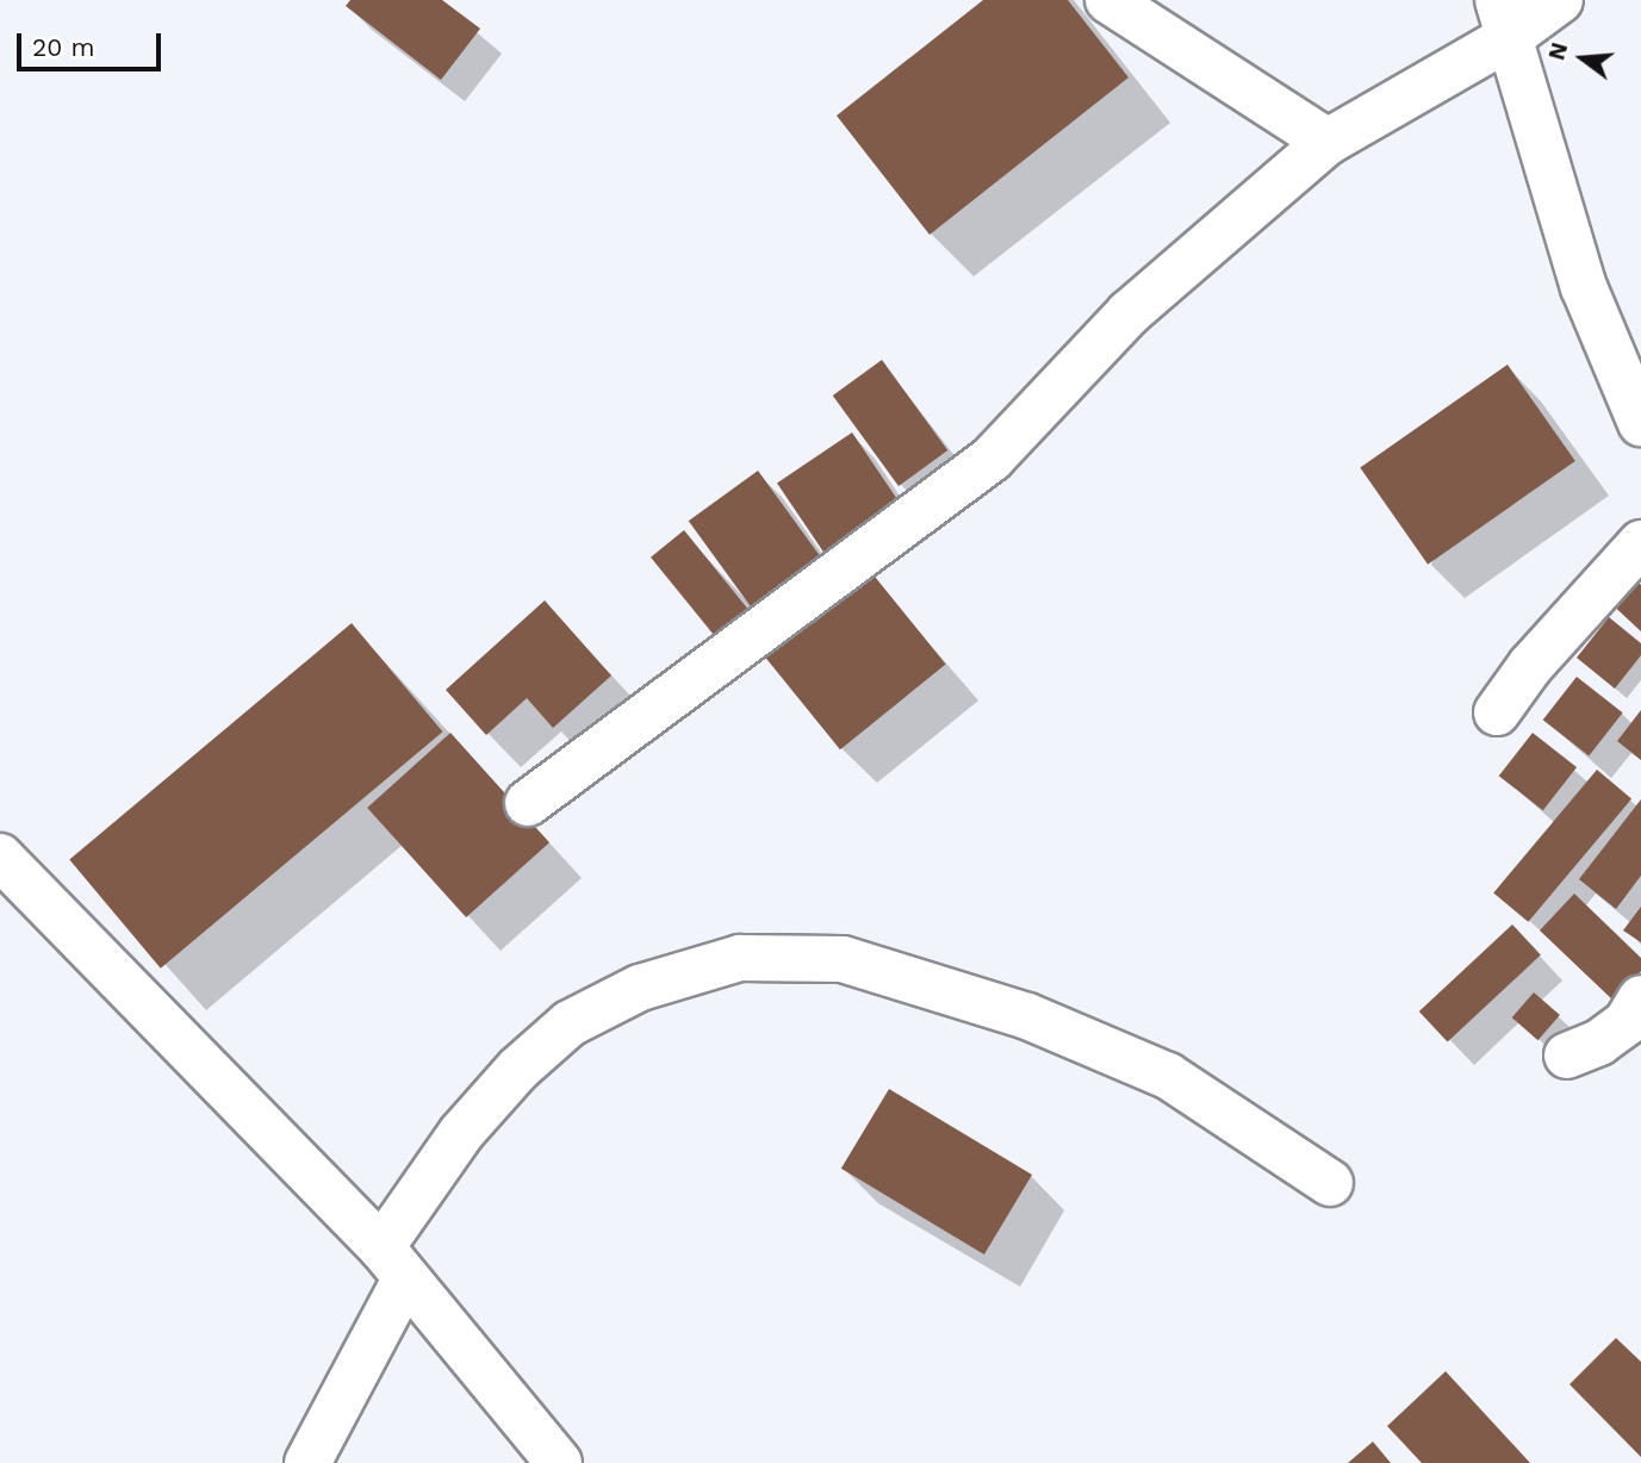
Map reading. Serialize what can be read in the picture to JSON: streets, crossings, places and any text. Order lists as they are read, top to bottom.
{
  "scale_bar": "20 m",
  "north": "left"
}
